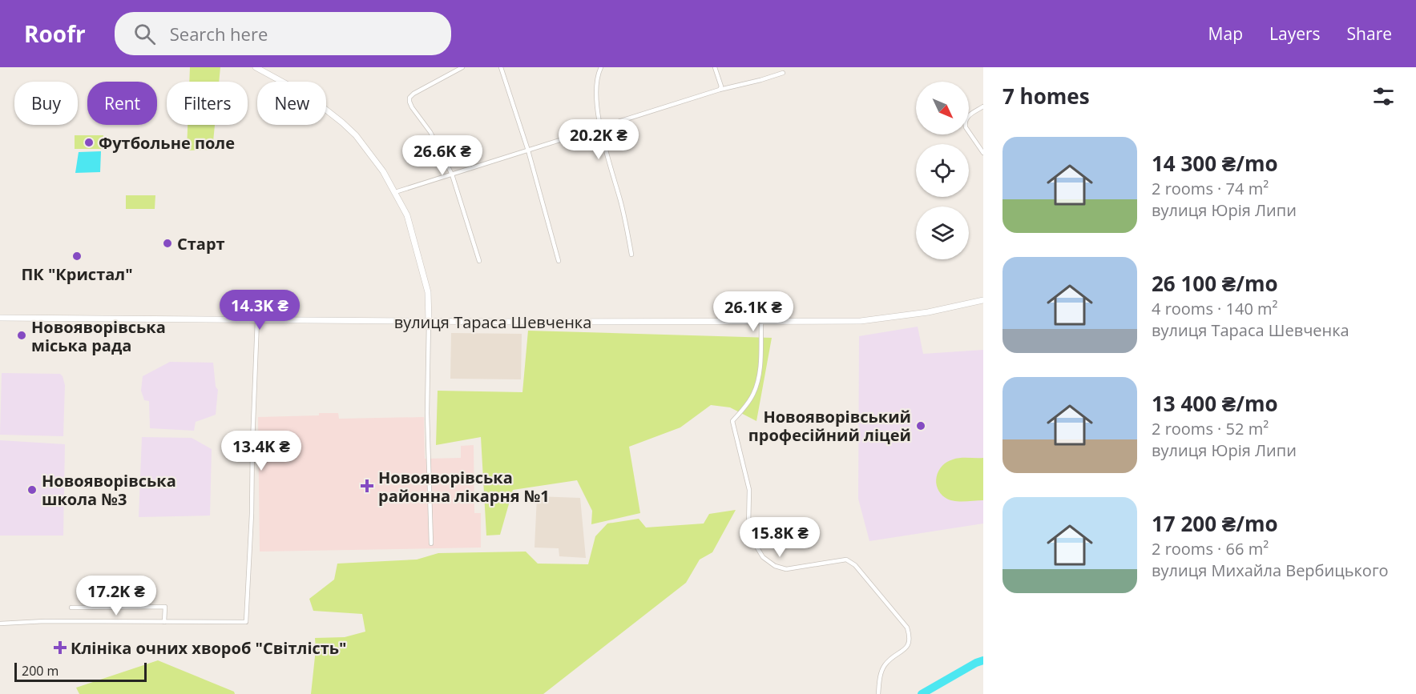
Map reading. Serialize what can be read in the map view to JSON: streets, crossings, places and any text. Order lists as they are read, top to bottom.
{
  "streets": {
    "street": ["вулиця Тараса Шевченка"]
  },
  "places": {
    "other": [
      "Футбольне поле",
      "Старт",
      "ПК \"Кристал\"",
      "Новояворівська міська рада",
      "Новояворівський професійний ліцей",
      "Новояворівська школа №3"
    ],
    "health": ["Новояворівська районна лікарня №1", "Клініка очних хвороб \"Світлість\""]
  },
  "scale_bar": "200 m",
  "north": "bottom right",
  "page": {
    "header": "Roofr",
    "search": "Search here",
    "nav": ["Map", "Layers", "Share"],
    "heading": "7 homes",
    "chip": [
      "Buy",
      "Rent",
      "Filters",
      "New"
    ],
    "price": [
      "20.2K ₴",
      "26.6K ₴",
      "14.3K ₴",
      "26.1K ₴",
      "13.4K ₴",
      "15.8K ₴",
      "17.2K ₴"
    ],
    "list": [
      {
        "name": "14 300 ₴/mo",
        "note": "2 rooms · 74 m² · вулиця Юрія Липи"
      },
      {
        "name": "26 100 ₴/mo",
        "note": "4 rooms · 140 m² · вулиця Тараса Шевченка"
      },
      {
        "name": "13 400 ₴/mo",
        "note": "2 rooms · 52 m² · вулиця Юрія Липи"
      },
      {
        "name": "17 200 ₴/mo",
        "note": "2 rooms · 66 m² · вулиця Михайла Вербицького"
      }
    ],
    "scale": "200 m"
  }
}
